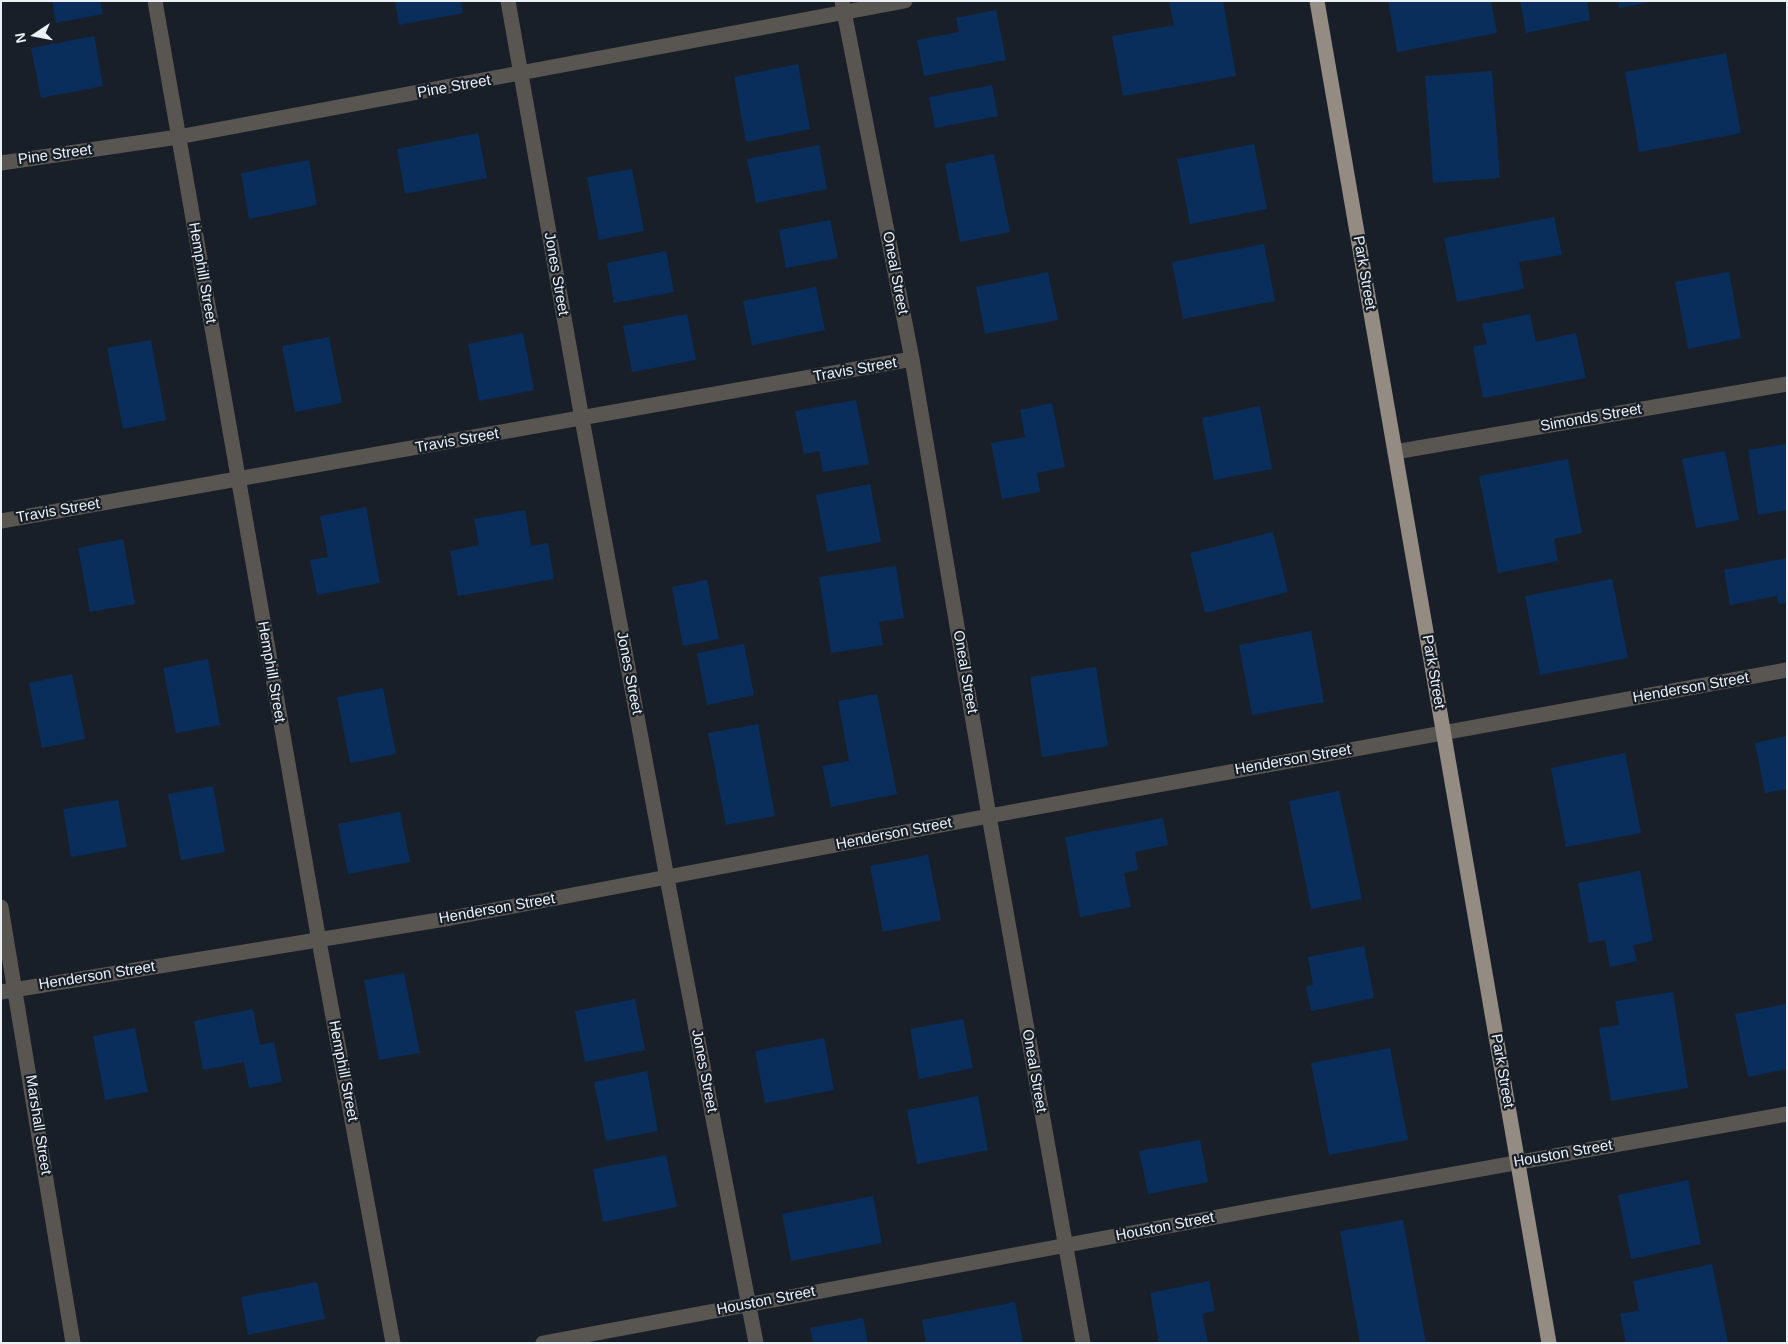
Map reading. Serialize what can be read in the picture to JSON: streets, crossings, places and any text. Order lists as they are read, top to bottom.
{
  "streets": {
    "main road": ["Park Street"],
    "street": [
      "Pine Street",
      "Hemphill Street",
      "Oneal Street",
      "Jones Street",
      "Travis Street",
      "Simonds Street",
      "Henderson Street",
      "Marshall Street",
      "Houston Street"
    ]
  },
  "crossings": [
    ["Pine Street", "Hemphill Street"],
    ["Pine Street", "Oneal Street"],
    ["Pine Street", "Jones Street"],
    ["Hemphill Street", "Travis Street"],
    ["Hemphill Street", "Henderson Street"],
    ["Oneal Street", "Travis Street"],
    ["Oneal Street", "Henderson Street"],
    ["Oneal Street", "Houston Street"],
    ["Park Street", "Simonds Street"],
    ["Park Street", "Henderson Street"],
    ["Park Street", "Houston Street"],
    ["Jones Street", "Travis Street"],
    ["Jones Street", "Henderson Street"],
    ["Jones Street", "Houston Street"],
    ["Henderson Street", "Marshall Street"]
  ],
  "north": "left"
}
